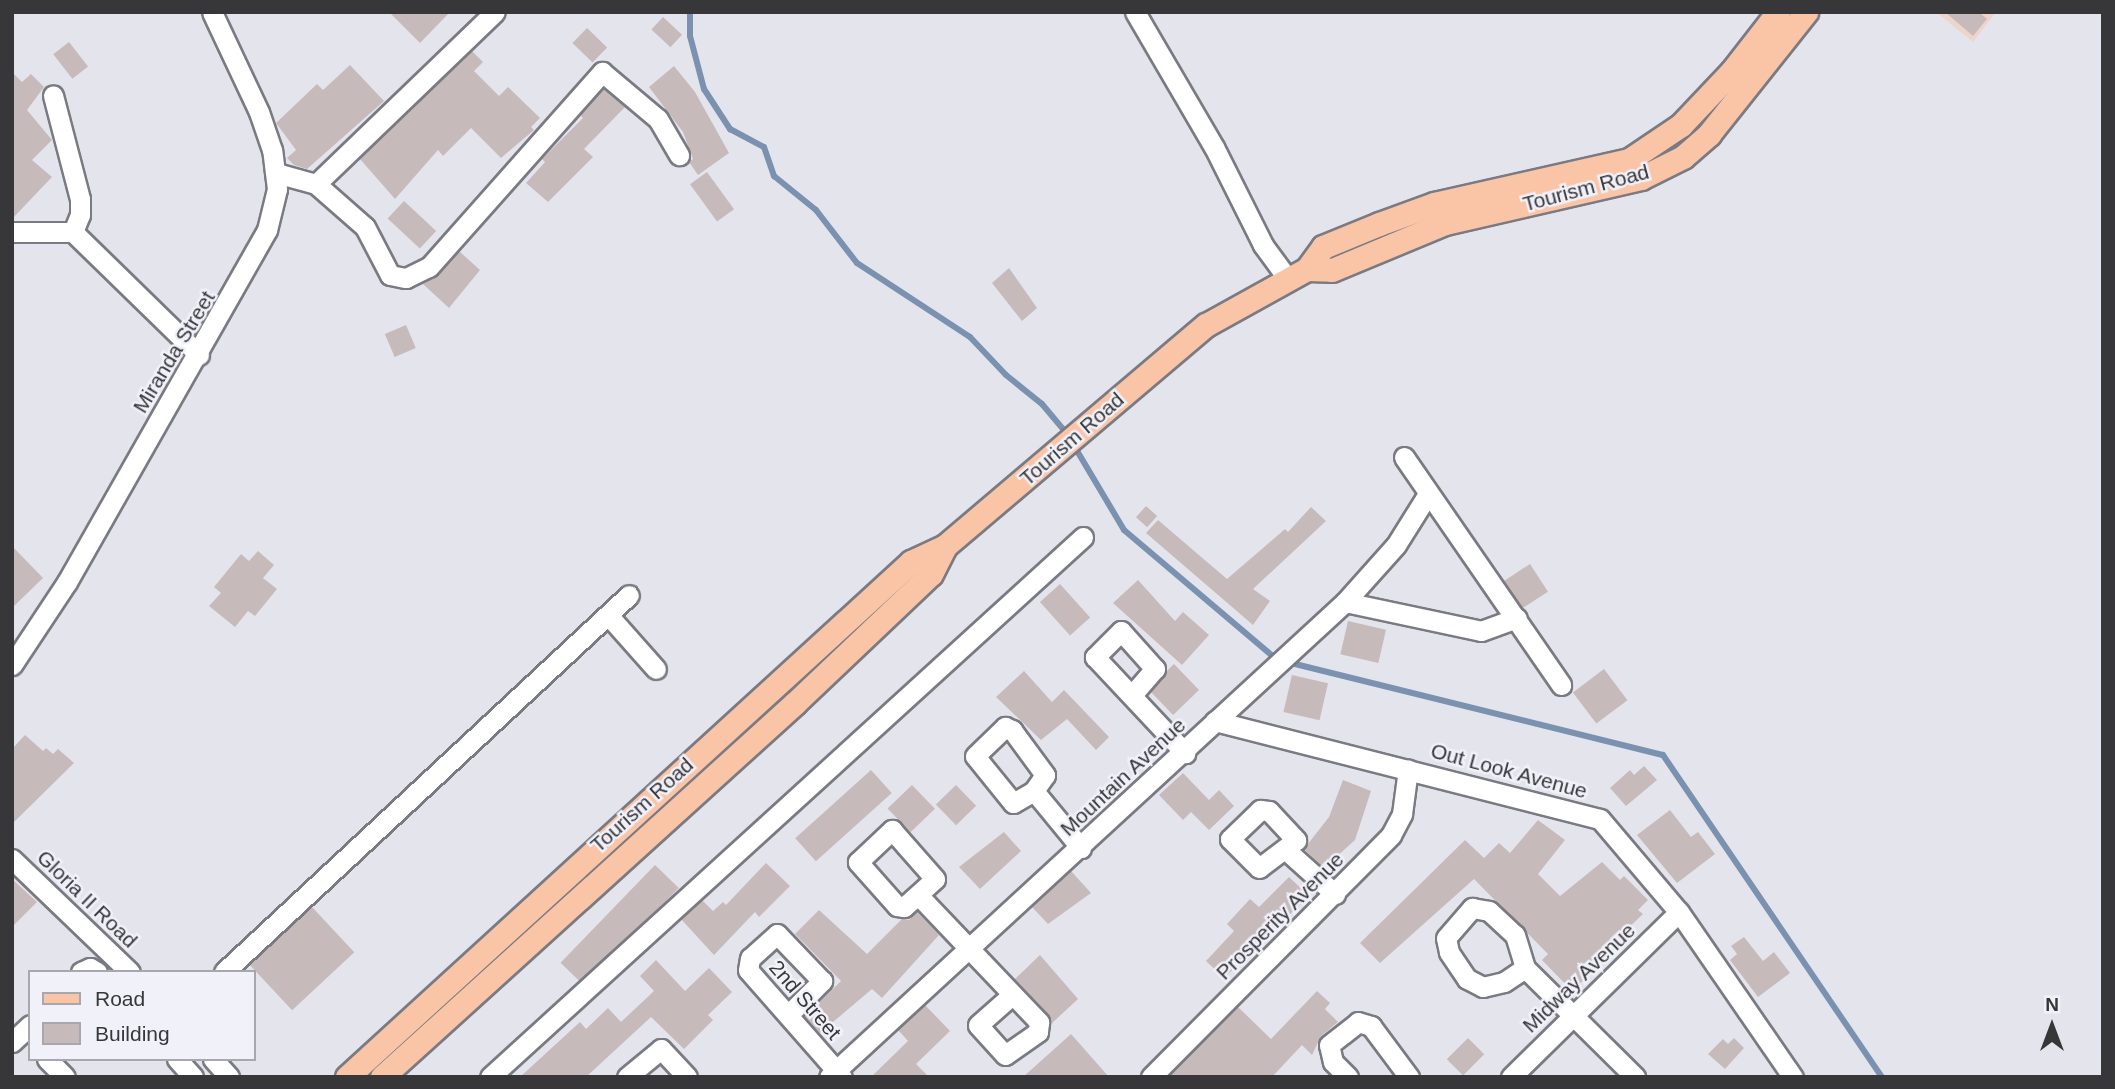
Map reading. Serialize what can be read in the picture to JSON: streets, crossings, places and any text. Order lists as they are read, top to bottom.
{
  "streets": {
    "main road": ["Tourism Road"],
    "street": [
      "Miranda Street",
      "Out Look Avenue",
      "Mountain Avenue",
      "Gloria II Road",
      "Prosperity Avenue",
      "Midway Avenue",
      "2nd Street"
    ]
  },
  "crossings": [
    ["Out Look Avenue", "Mountain Avenue"],
    ["Out Look Avenue", "Prosperity Avenue"],
    ["Out Look Avenue", "Midway Avenue"],
    ["Mountain Avenue", "2nd Street"]
  ],
  "legend": ["Road", "Building"],
  "north": "top"
}
